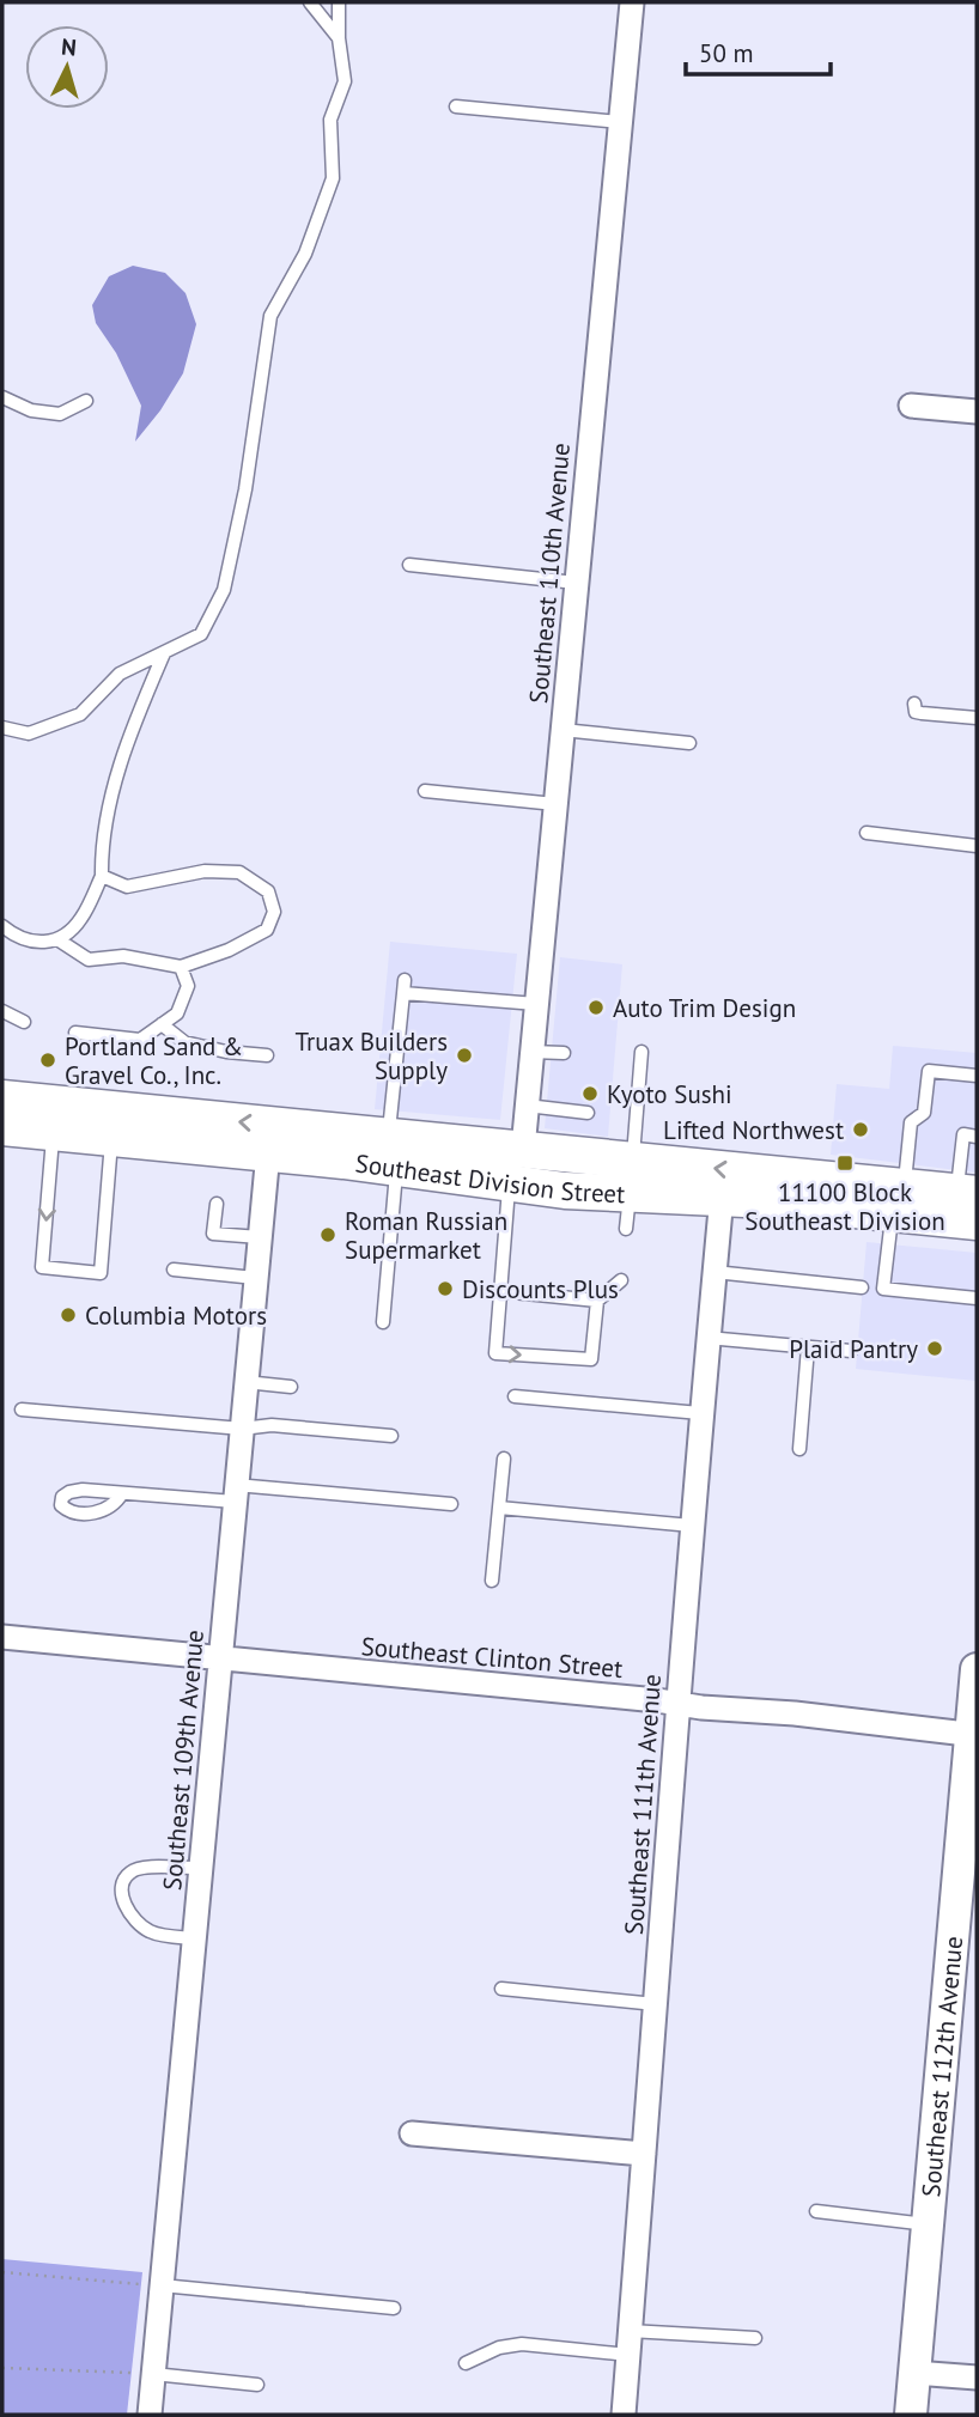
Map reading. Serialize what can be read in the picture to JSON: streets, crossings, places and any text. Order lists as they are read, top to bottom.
{
  "streets": {
    "main road": ["Southeast Division Street", "Southeast 112th Avenue"],
    "street": [
      "Southeast 110th Avenue",
      "Southeast Clinton Street",
      "Southeast 109th Avenue",
      "Southeast 111th Avenue"
    ]
  },
  "crossings": [
    ["Southeast 110th Avenue", "Southeast Division Street"],
    ["Southeast Division Street", "Southeast 109th Avenue"],
    ["Southeast Division Street", "Southeast 111th Avenue"],
    ["Southeast Clinton Street", "Southeast 109th Avenue"],
    ["Southeast Clinton Street", "Southeast 111th Avenue"],
    ["Southeast Clinton Street", "Southeast 112th Avenue"]
  ],
  "places": {
    "other": [
      "Auto Trim Design",
      "Truax Builders Supply",
      "Portland Sand & Gravel Co., Inc.",
      "Kyoto Sushi",
      "Lifted Northwest",
      "Roman Russian Supermarket",
      "Discounts Plus",
      "Columbia Motors",
      "Plaid Pantry"
    ],
    "transit": ["11100 Block Southeast Division"]
  },
  "scale_bar": "50 m",
  "north": "top"
}
